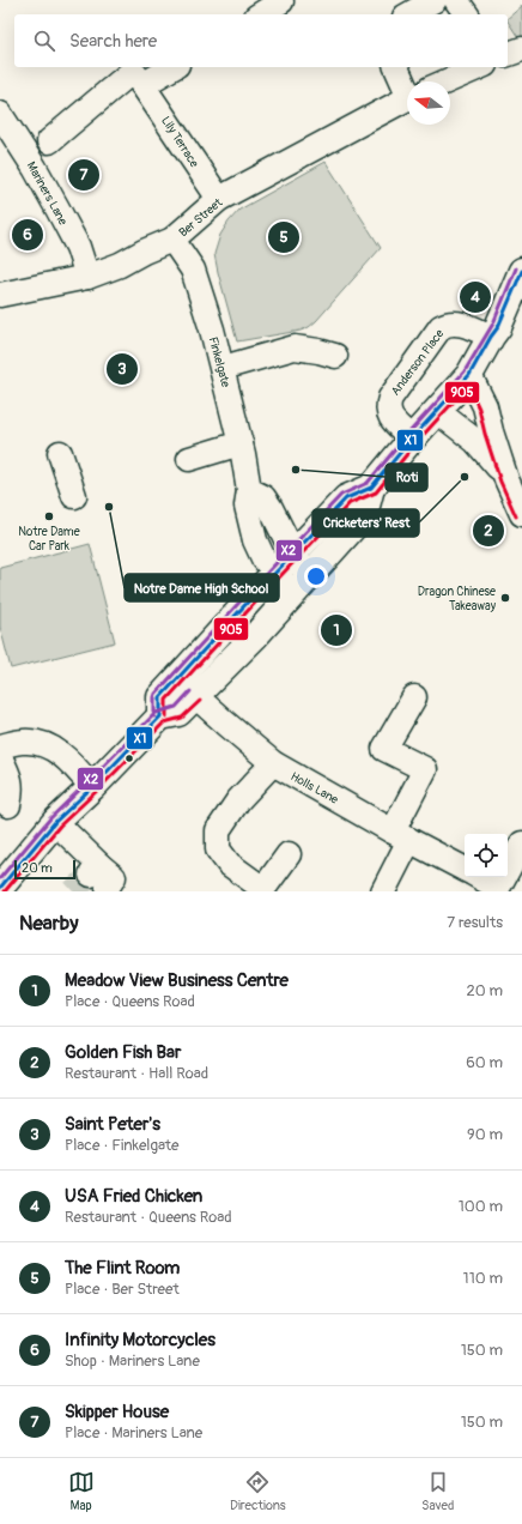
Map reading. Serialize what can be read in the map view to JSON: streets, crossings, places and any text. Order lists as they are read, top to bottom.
{
  "streets": {
    "street": [
      "Lily Terrace",
      "Mariners Lane",
      "Ber Street",
      "Finkelgate",
      "Anderson Place",
      "Holls Lane"
    ]
  },
  "crossings": [
    ["Lily Terrace", "Ber Street"],
    ["Mariners Lane", "Ber Street"],
    ["Ber Street", "Finkelgate"]
  ],
  "places": [
    "Roti",
    "Cricketers' Rest",
    "Notre Dame High School",
    "Notre Dame Car Park",
    "Dragon Chinese Takeaway"
  ],
  "lines": ["transit line X2", "transit line X1", "transit line 905"],
  "scale_bar": "20 m",
  "north": "left",
  "page": {
    "search": "Search here",
    "pins": [
      "7",
      "6",
      "5",
      "4",
      "3",
      "2",
      "1"
    ],
    "scale": "20 m",
    "heading": ["Nearby", "7 results"],
    "list": [
      {
        "mark": "1",
        "name": "Meadow View Business Centre",
        "note": "Place · Queens Road",
        "value": "20 m"
      },
      {
        "mark": "2",
        "name": "Golden Fish Bar",
        "note": "Restaurant · Hall Road",
        "value": "60 m"
      },
      {
        "mark": "3",
        "name": "Saint Peter's",
        "note": "Place · Finkelgate",
        "value": "90 m"
      },
      {
        "mark": "4",
        "name": "USA Fried Chicken",
        "note": "Restaurant · Queens Road",
        "value": "100 m"
      },
      {
        "mark": "5",
        "name": "The Flint Room",
        "note": "Place · Ber Street",
        "value": "110 m"
      },
      {
        "mark": "6",
        "name": "Infinity Motorcycles",
        "note": "Shop · Mariners Lane",
        "value": "150 m"
      },
      {
        "mark": "7",
        "name": "Skipper House",
        "note": "Place · Mariners Lane",
        "value": "150 m"
      }
    ],
    "nav": ["Map", "Directions", "Saved"]
  }
}
